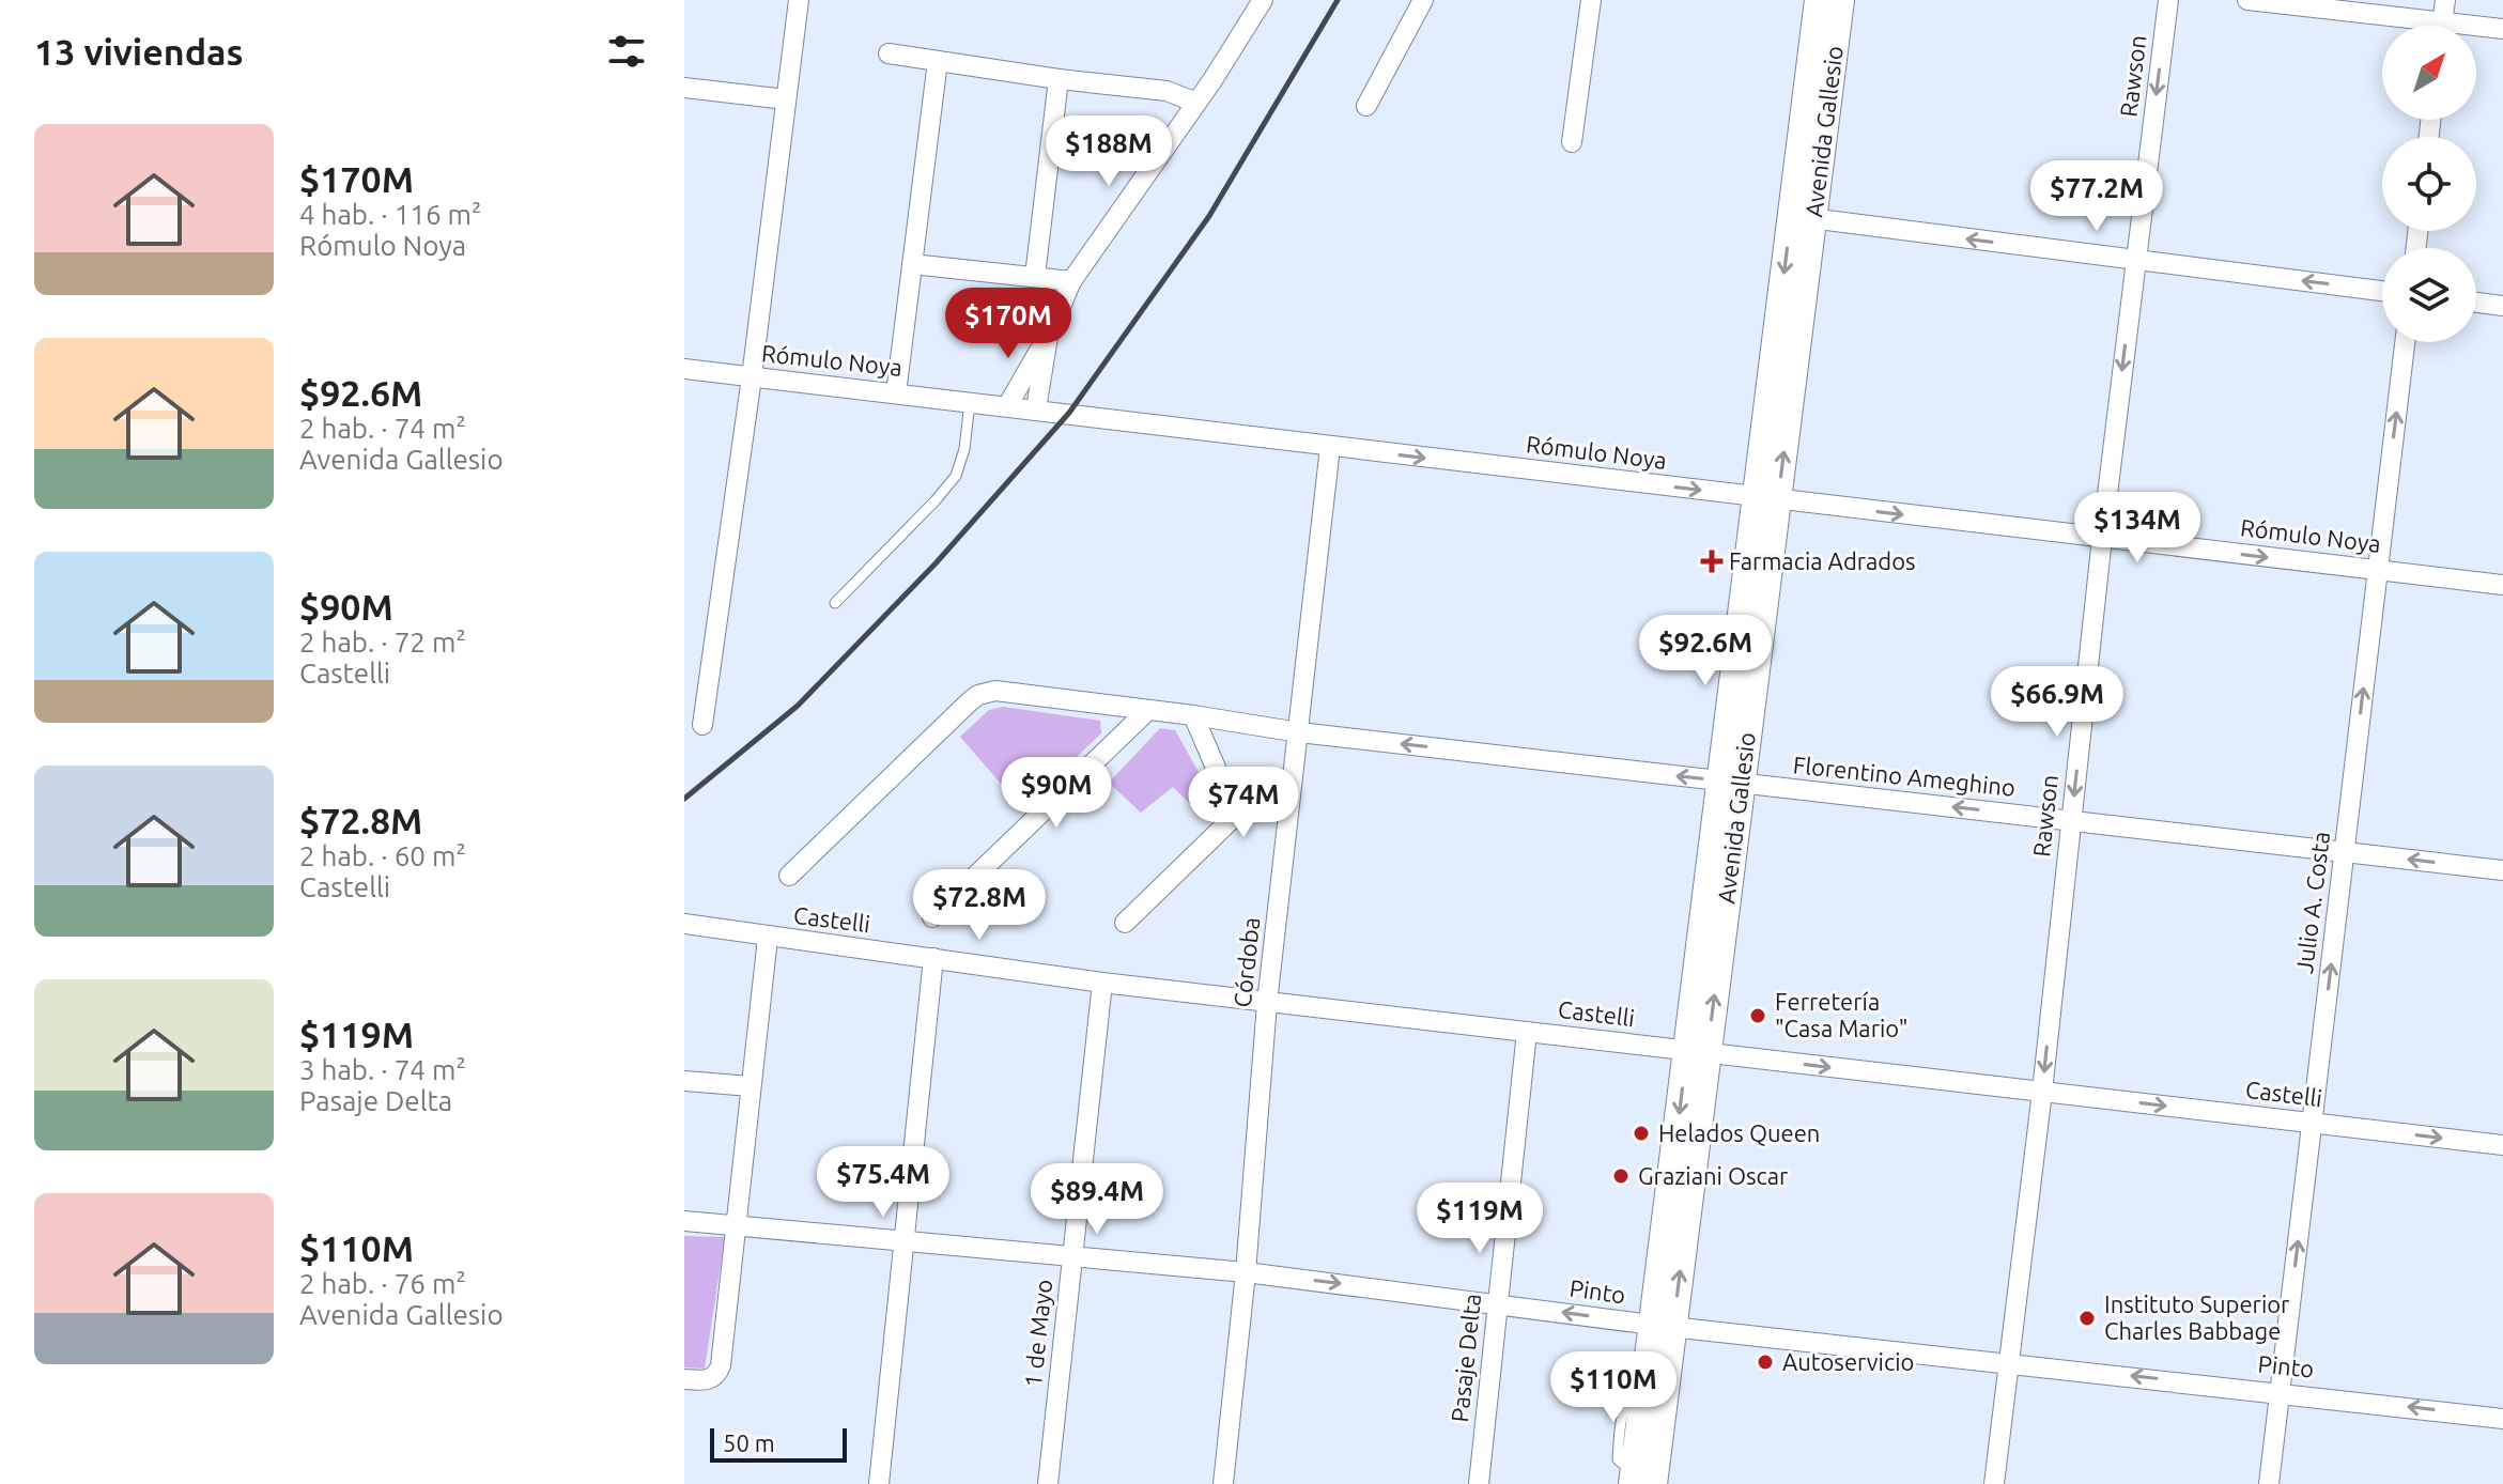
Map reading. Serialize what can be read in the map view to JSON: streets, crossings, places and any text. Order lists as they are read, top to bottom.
{
  "streets": {
    "main road": ["Avenida Gallesio"],
    "street": [
      "Rawson",
      "Rómulo Noya",
      "Florentino Ameghino",
      "Julio A. Costa",
      "Castelli",
      "Córdoba",
      "Pinto",
      "1 de Mayo",
      "Pasaje Delta"
    ]
  },
  "crossings": [
    ["Rawson", "Rómulo Noya"],
    ["Rawson", "Florentino Ameghino"],
    ["Rawson", "Castelli"],
    ["Rawson", "Pinto"],
    ["Avenida Gallesio", "Rómulo Noya"],
    ["Avenida Gallesio", "Florentino Ameghino"],
    ["Avenida Gallesio", "Castelli"],
    ["Avenida Gallesio", "Pinto"],
    ["Rómulo Noya", "Julio A. Costa"],
    ["Rómulo Noya", "Córdoba"],
    ["Florentino Ameghino", "Julio A. Costa"],
    ["Florentino Ameghino", "Córdoba"],
    ["Julio A. Costa", "Castelli"],
    ["Julio A. Costa", "Pinto"],
    ["Castelli", "Córdoba"],
    ["Castelli", "1 de Mayo"],
    ["Castelli", "Pasaje Delta"],
    ["Córdoba", "Pinto"],
    ["Pinto", "1 de Mayo"],
    ["Pinto", "Pasaje Delta"]
  ],
  "one_way": [
    "Rawson",
    "Rómulo Noya",
    "Florentino Ameghino",
    "Julio A. Costa",
    "Castelli"
  ],
  "places": {
    "health": ["Farmacia Adrados"],
    "other": [
      "Ferretería \"Casa Mario\"",
      "Helados Queen",
      "Graziani Oscar",
      "Instituto Superior Charles Babbage",
      "Autoservicio"
    ]
  },
  "scale_bar": "50 m",
  "north": "top right",
  "page": {
    "heading": "13 viviendas",
    "list": [
      {
        "name": "$170M",
        "note": "4 hab. · 116 m² · Rómulo Noya"
      },
      {
        "name": "$92.6M",
        "note": "2 hab. · 74 m² · Avenida Gallesio"
      },
      {
        "name": "$90M",
        "note": "2 hab. · 72 m² · Castelli"
      },
      {
        "name": "$72.8M",
        "note": "2 hab. · 60 m² · Castelli"
      },
      {
        "name": "$119M",
        "note": "3 hab. · 74 m² · Pasaje Delta"
      },
      {
        "name": "$110M",
        "note": "2 hab. · 76 m² · Avenida Gallesio"
      }
    ],
    "price": [
      "$188M",
      "$77.2M",
      "$170M",
      "$134M",
      "$92.6M",
      "$66.9M",
      "$90M",
      "$74M",
      "$72.8M",
      "$75.4M",
      "$89.4M",
      "$119M",
      "$110M"
    ],
    "scale": "50 m"
  }
}
